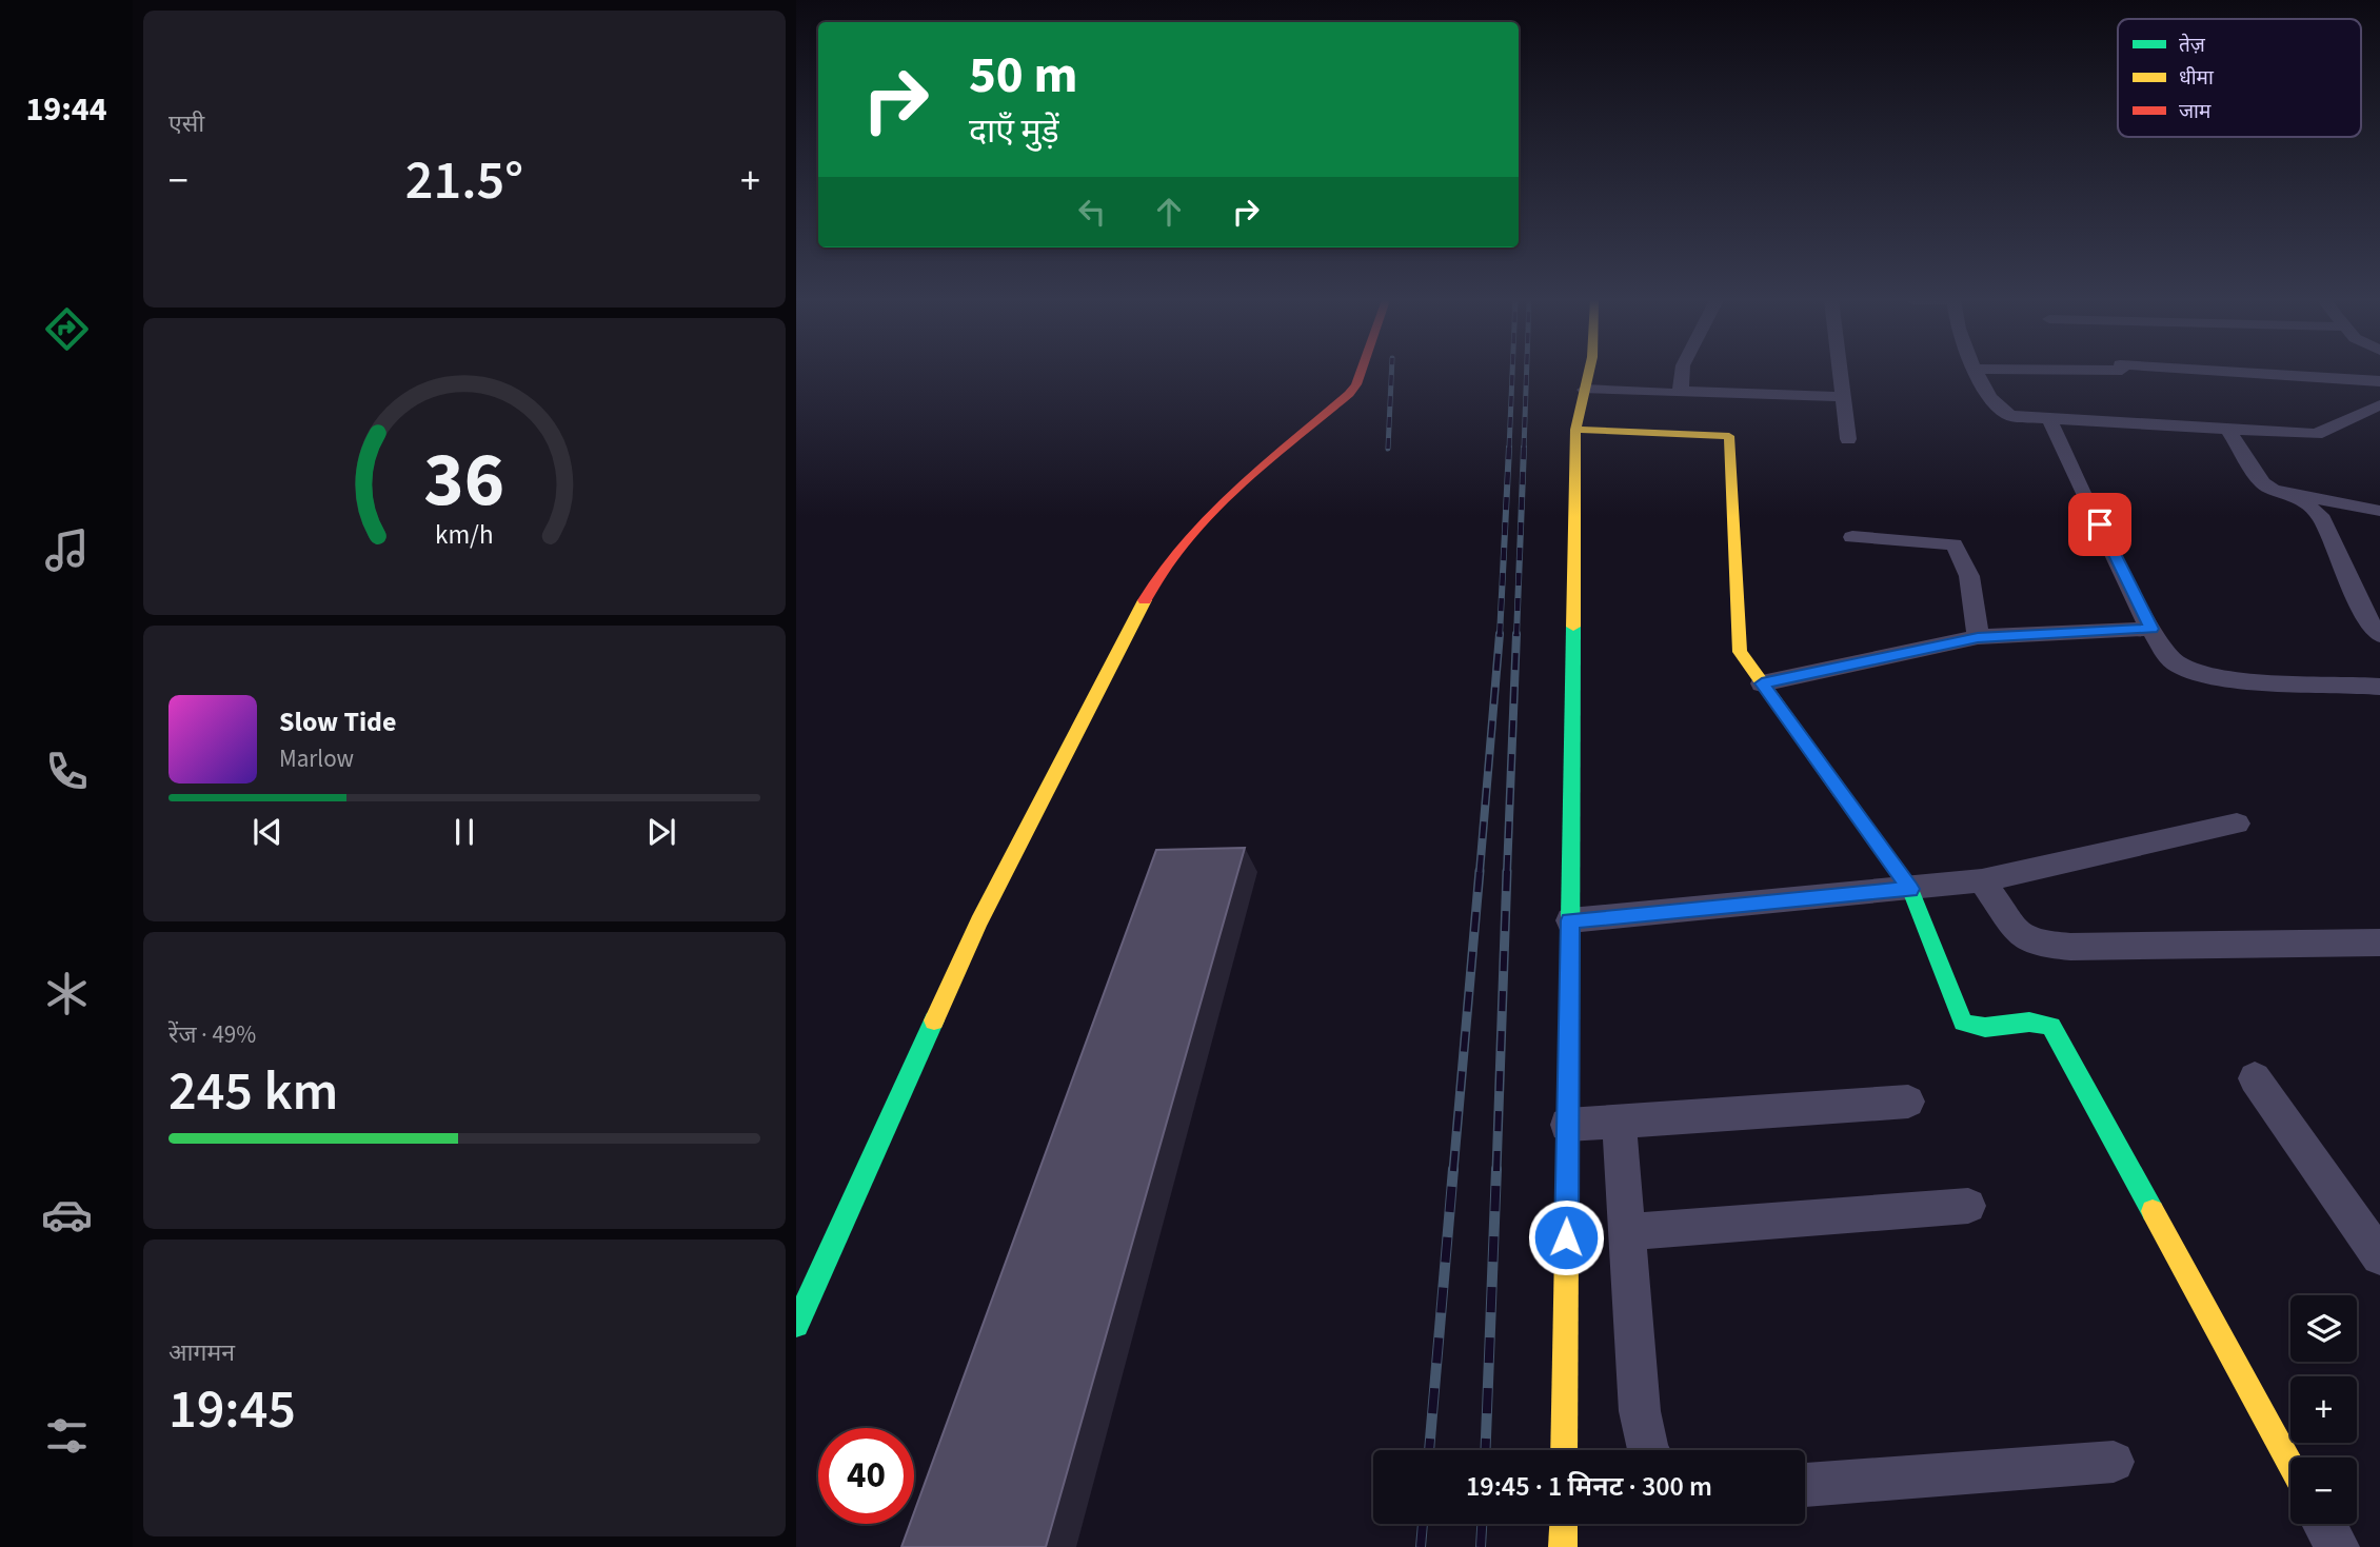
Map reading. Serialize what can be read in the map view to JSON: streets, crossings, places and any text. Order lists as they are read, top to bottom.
{
  "legend": ["तेज़", "धीमा", "जाम"],
  "page": {
    "tabs": "19:44",
    "tile": [
      "एसी",
      ["रेंज · 49%", "245 km"],
      ["आगमन", "19:45"]
    ],
    "turn": ["50 m", "दाएँ मुड़ें"],
    "heat": ["−", "21.5°", "+"],
    "song": ["Slow Tide", "Marlow"],
    "map_buttons": ["+", "−"],
    "limit": "40",
    "trip": "19:45 · 1 मिनट · 300 m",
    "gauge": ["36", "km/h"]
  }
}
